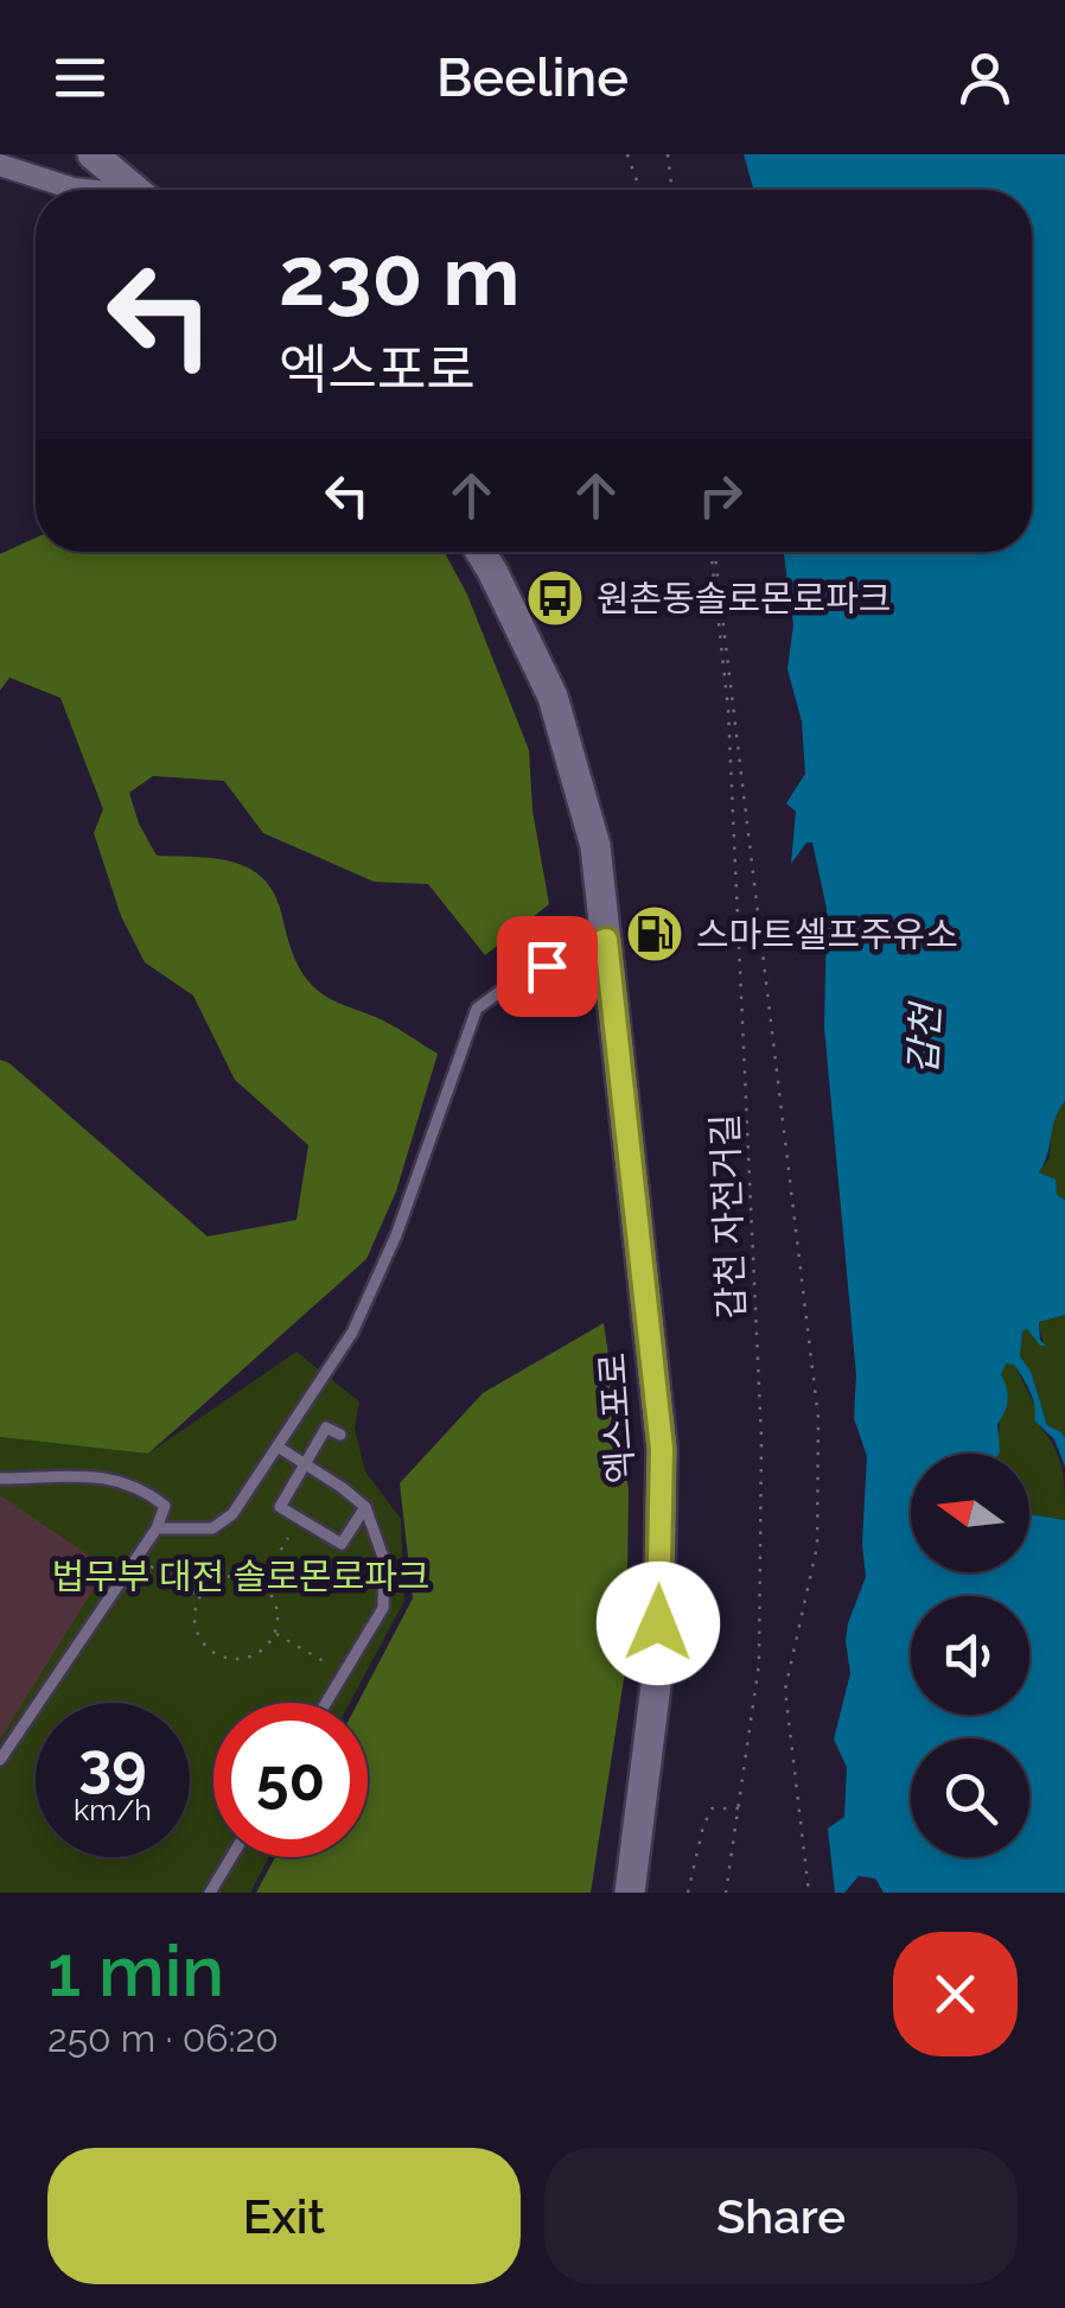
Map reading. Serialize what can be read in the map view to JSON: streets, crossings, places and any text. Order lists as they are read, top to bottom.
{
  "streets": {
    "main road": ["엑스포로"],
    "path": ["갑천 자전거길"]
  },
  "water": ["갑천"],
  "parks": ["법무부 대전 솔로몬로파크"],
  "places": {
    "bus stop": ["원촌동솔로몬로파크"],
    "fuel station": ["스마트셀프주유소"]
  },
  "north": "left",
  "page": {
    "header": "Beeline",
    "turn": ["230 m", "엑스포로"],
    "speed": "39 km/h",
    "limit": "50",
    "heading": ["1 min", "250 m · 06:20"],
    "buttons": ["Exit", "Share"]
  }
}
